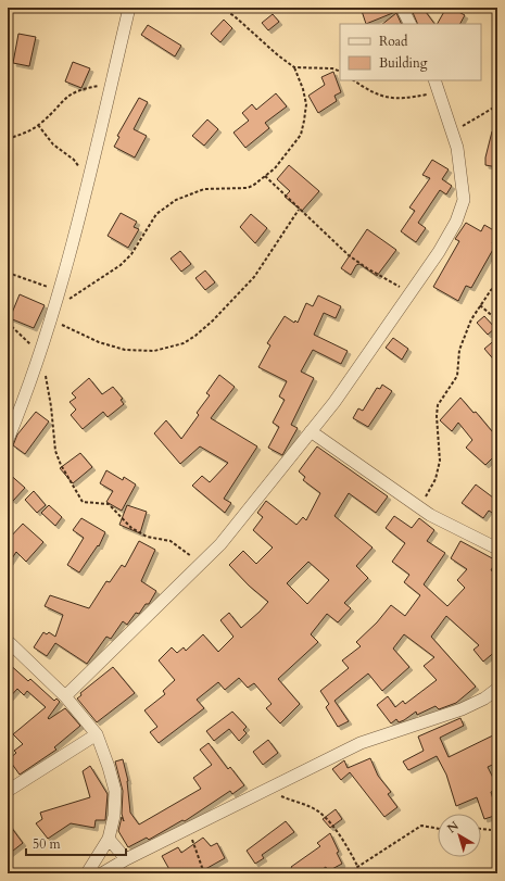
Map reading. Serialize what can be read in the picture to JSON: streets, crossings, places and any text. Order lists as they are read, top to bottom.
{
  "legend": ["Road", "Building"],
  "scale_bar": "50 m",
  "north": "top left"
}
